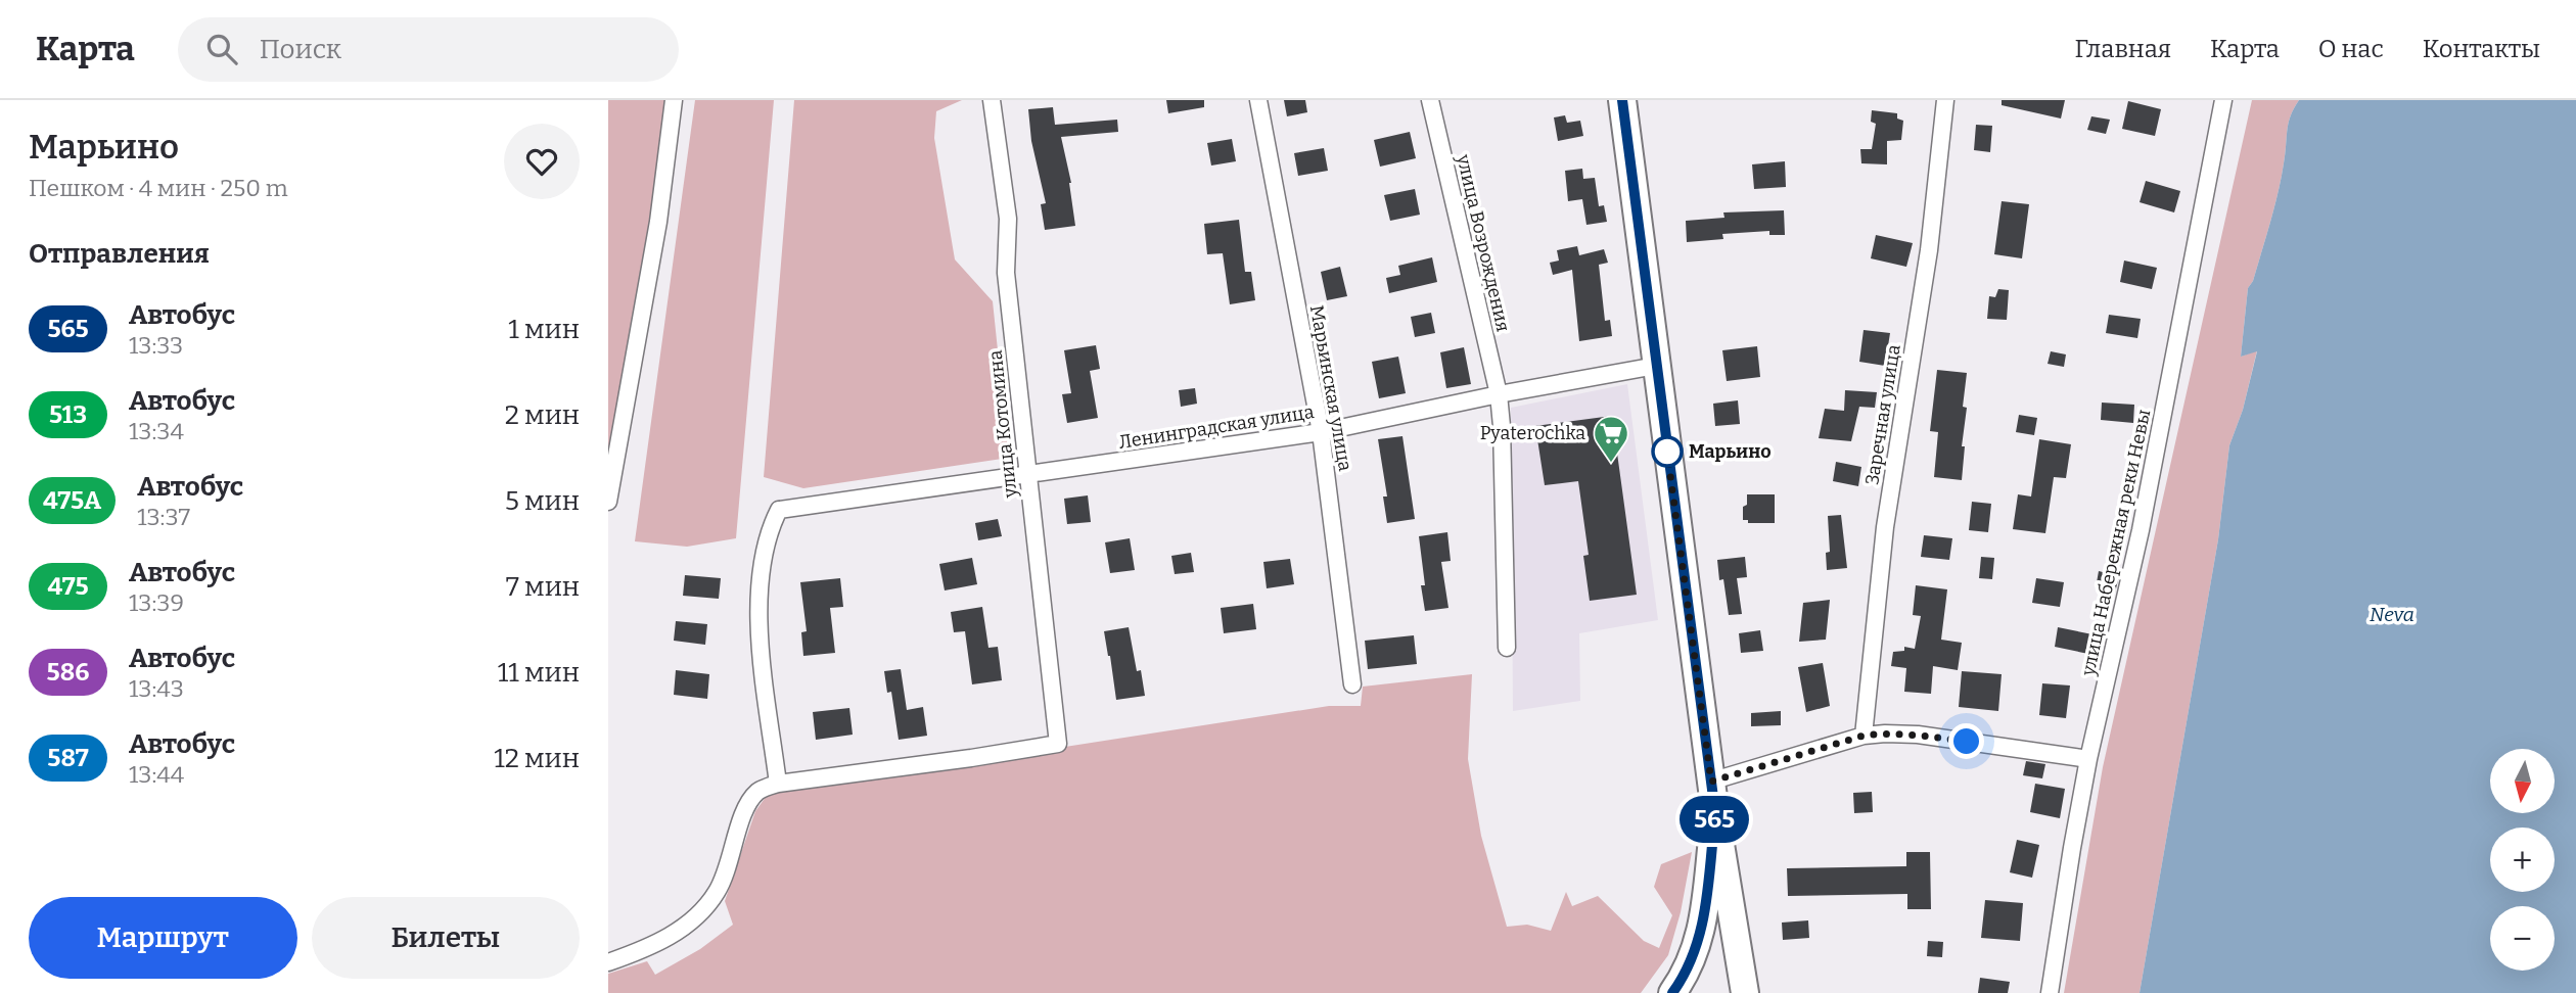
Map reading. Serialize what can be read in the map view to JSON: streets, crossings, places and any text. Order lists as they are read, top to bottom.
{
  "streets": {
    "street": [
      "улица Возрождения",
      "Марьинская улица",
      "Заречная улица",
      "улица Котомина",
      "Ленинградская улица",
      "улица Набережная реки Невы"
    ]
  },
  "crossings": [
    ["улица Возрождения", "Ленинградская улица"],
    ["Марьинская улица", "Ленинградская улица"],
    ["улица Котомина", "Ленинградская улица"]
  ],
  "water": ["Neva"],
  "places": {
    "other": ["Марьино"],
    "supermarket": ["Pyaterochka"]
  },
  "lines": ["bus line 565"],
  "north": "bottom",
  "page": {
    "header": "Карта",
    "search": "Поиск",
    "nav": [
      "Главная",
      "Карта",
      "О нас",
      "Контакты"
    ],
    "heading": [
      ["Марьино", "Пешком · 4 мин · 250 m"],
      "Отправления"
    ],
    "on_map": "565",
    "list": [
      {
        "mark": "565",
        "name": "Автобус",
        "note": "13:33",
        "value": "1 мин"
      },
      {
        "mark": "513",
        "name": "Автобус",
        "note": "13:34",
        "value": "2 мин"
      },
      {
        "mark": "475А",
        "name": "Автобус",
        "note": "13:37",
        "value": "5 мин"
      },
      {
        "mark": "475",
        "name": "Автобус",
        "note": "13:39",
        "value": "7 мин"
      },
      {
        "mark": "586",
        "name": "Автобус",
        "note": "13:43",
        "value": "11 мин"
      },
      {
        "mark": "587",
        "name": "Автобус",
        "note": "13:44",
        "value": "12 мин"
      }
    ],
    "map_buttons": ["+", "−"],
    "buttons": ["Маршрут", "Билеты"]
  }
}
